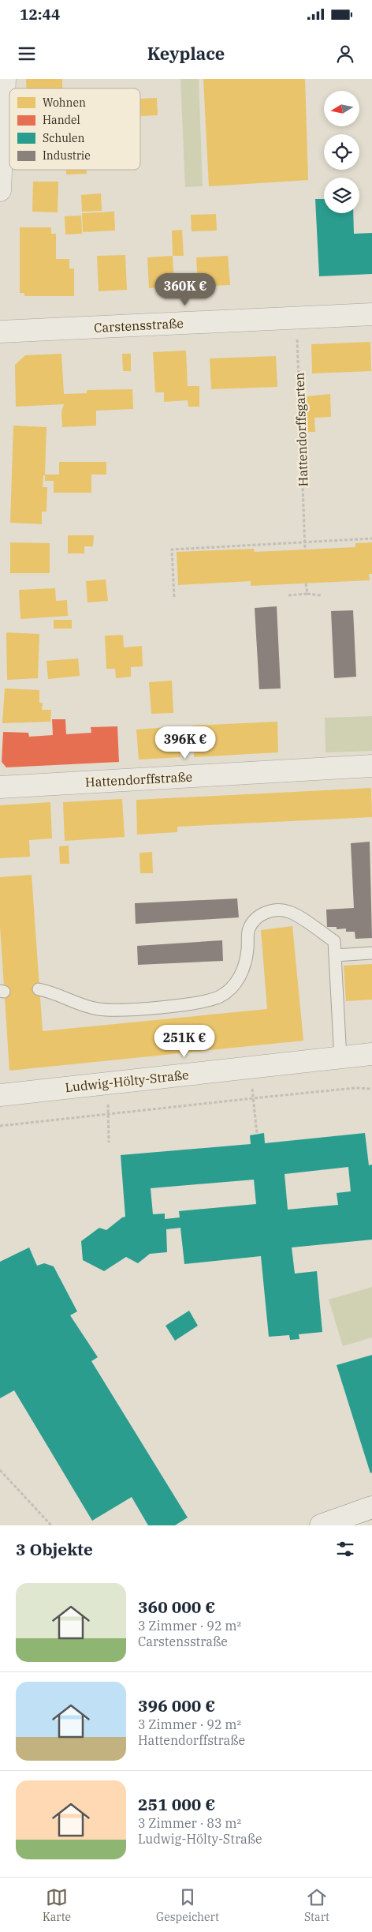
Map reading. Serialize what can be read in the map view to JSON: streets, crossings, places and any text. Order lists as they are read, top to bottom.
{
  "streets": {
    "street": ["Carstensstraße", "Hattendorffstraße", "Ludwig-Hölty-Straße"],
    "path": ["Hattendorffsgarten"]
  },
  "crossings": [
    ["Carstensstraße", "Hattendorffsgarten"]
  ],
  "legend": [
    "Wohnen",
    "Handel",
    "Schulen",
    "Industrie"
  ],
  "north": "left",
  "page": {
    "status": "12:44",
    "header": "Keyplace",
    "price": ["360K €", "396K €", "251K €"],
    "heading": "3 Objekte",
    "list": [
      {
        "name": "360 000 €",
        "note": "3 Zimmer · 92 m² · Carstensstraße"
      },
      {
        "name": "396 000 €",
        "note": "3 Zimmer · 92 m² · Hattendorffstraße"
      },
      {
        "name": "251 000 €",
        "note": "3 Zimmer · 83 m² · Ludwig-Hölty-Straße"
      }
    ],
    "tabs": ["Karte", "Gespeichert", "Start"]
  }
}
